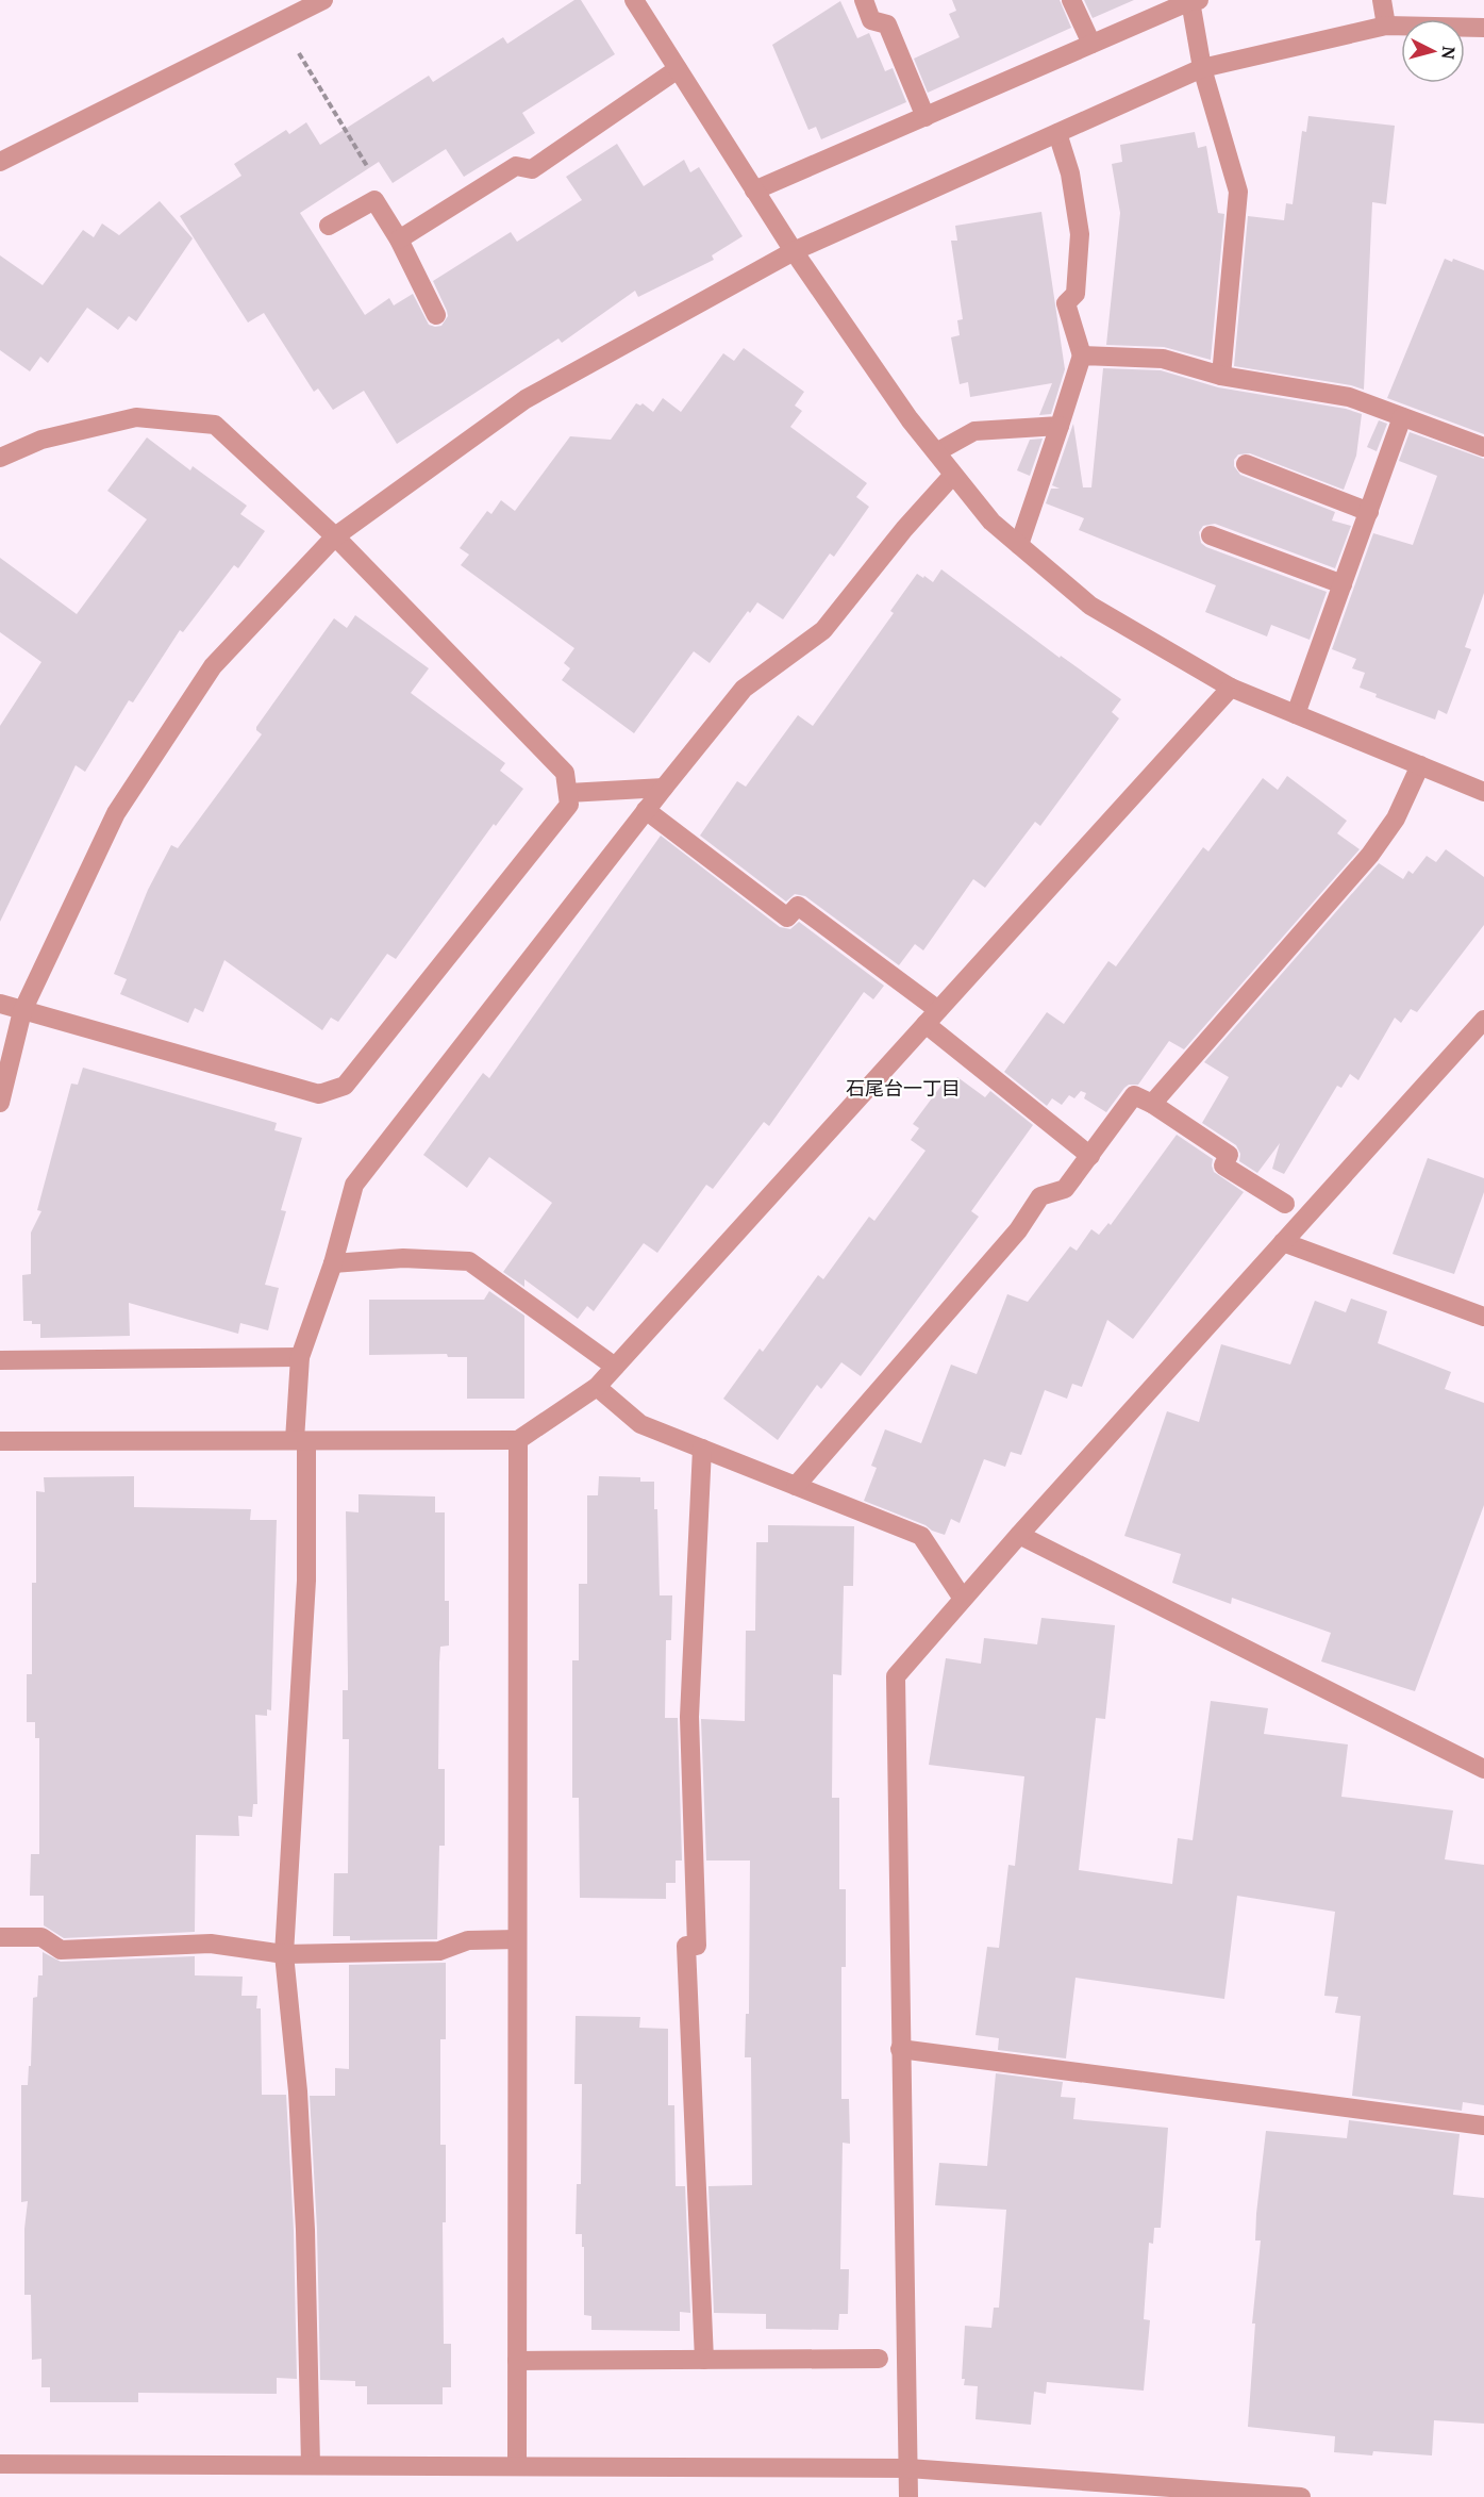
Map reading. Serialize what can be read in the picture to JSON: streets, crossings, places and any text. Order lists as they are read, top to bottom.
{
  "districts": ["石尾台一丁目"],
  "north": "right"
}
